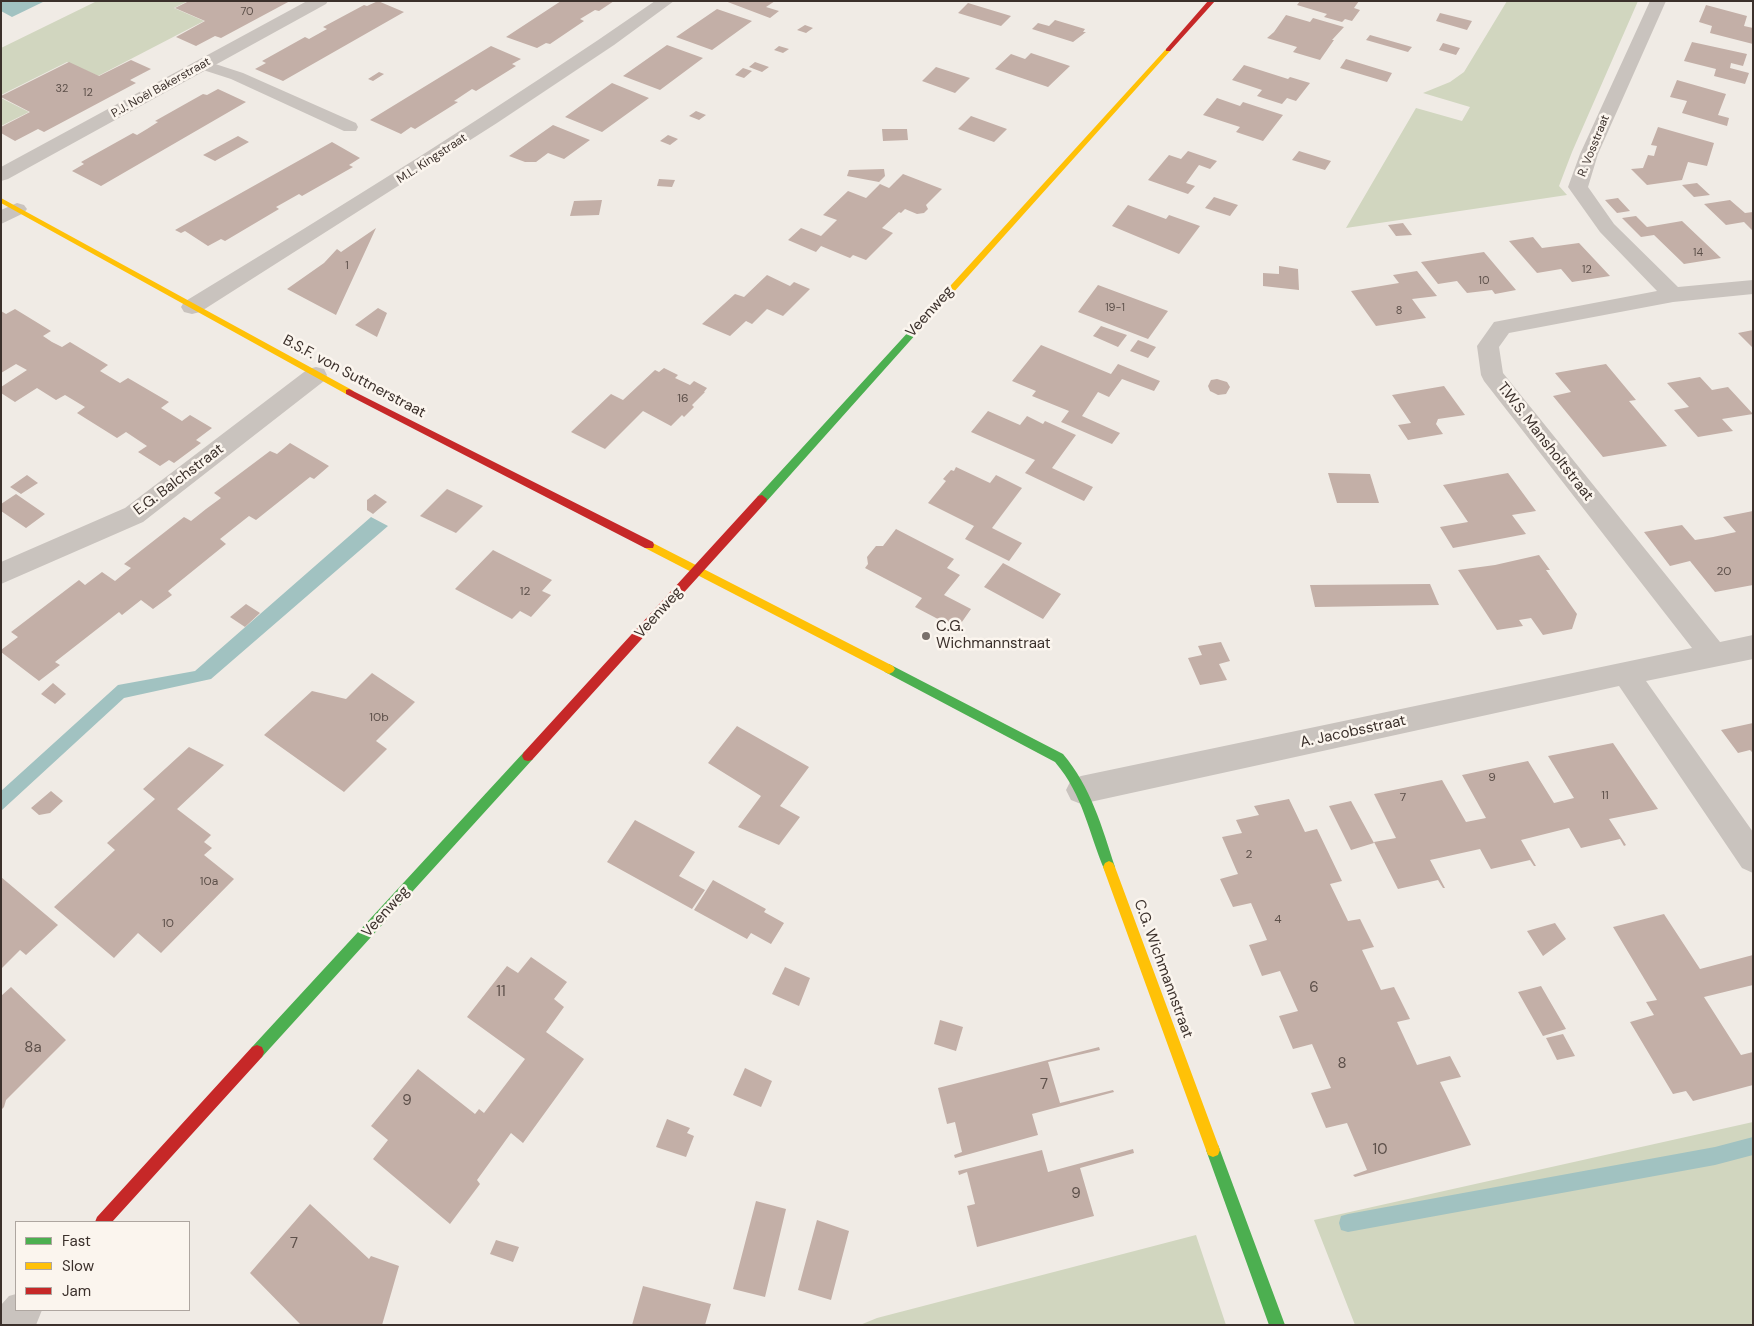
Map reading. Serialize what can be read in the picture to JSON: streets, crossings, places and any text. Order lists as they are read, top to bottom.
{
  "streets": {
    "street": [
      "P.J. Noël Bakerstraat",
      "R. Vosstraat",
      "M.L. Kingstraat",
      "Veenweg",
      "B.S.F. von Suttnerstraat",
      "T.W.S. Mansholtstraat",
      "E.G. Balchstraat",
      "A. Jacobsstraat",
      "C.G. Wichmannstraat"
    ]
  },
  "crossings": [
    ["R. Vosstraat", "T.W.S. Mansholtstraat"],
    ["M.L. Kingstraat", "B.S.F. von Suttnerstraat"],
    ["Veenweg", "B.S.F. von Suttnerstraat"],
    ["Veenweg", "C.G. Wichmannstraat"],
    ["B.S.F. von Suttnerstraat", "E.G. Balchstraat"],
    ["B.S.F. von Suttnerstraat", "C.G. Wichmannstraat"],
    ["T.W.S. Mansholtstraat", "A. Jacobsstraat"],
    ["A. Jacobsstraat", "C.G. Wichmannstraat"]
  ],
  "places": ["C.G. Wichmannstraat"],
  "house_numbers": [
    "70",
    "32",
    "12",
    "14",
    "1",
    "12",
    "10",
    "19-1",
    "8",
    "16",
    "20",
    "12",
    "10b",
    "9",
    "11",
    "7",
    "2",
    "10a",
    "4",
    "10",
    "6",
    "11",
    "8a",
    "8",
    "7",
    "9",
    "10",
    "9",
    "7"
  ],
  "legend": ["Fast", "Slow", "Jam"]
}
